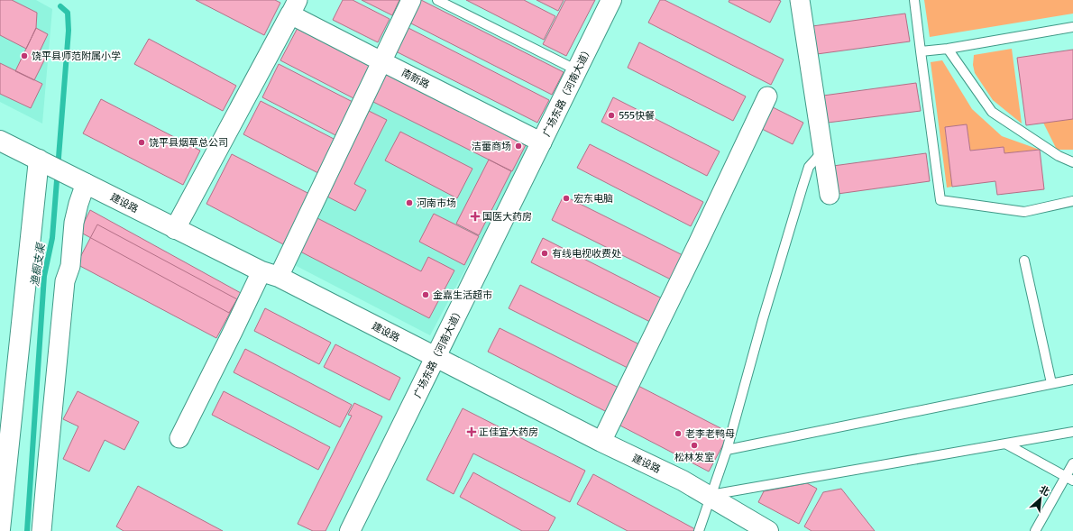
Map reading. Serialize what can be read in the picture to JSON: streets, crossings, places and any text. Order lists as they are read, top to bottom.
{
  "streets": {
    "main road": ["广场东路（河南大道）", "建设路"],
    "street": ["南新路"]
  },
  "crossings": [
    ["南新路", "广场东路（河南大道）"],
    ["广场东路（河南大道）", "建设路"]
  ],
  "water": ["渔橱支渠"],
  "places": {
    "other": [
      "饶平县师范附属小学",
      "555快餐",
      "饶平县烟草总公司",
      "洁蕾商场",
      "宏东电脑",
      "河南市场",
      "有线电视收费处",
      "金嘉生活超市",
      "老李老鸭母",
      "松林发室"
    ],
    "health": ["国医大药房", "正佳宜大药房"]
  },
  "north": "top right"
}
